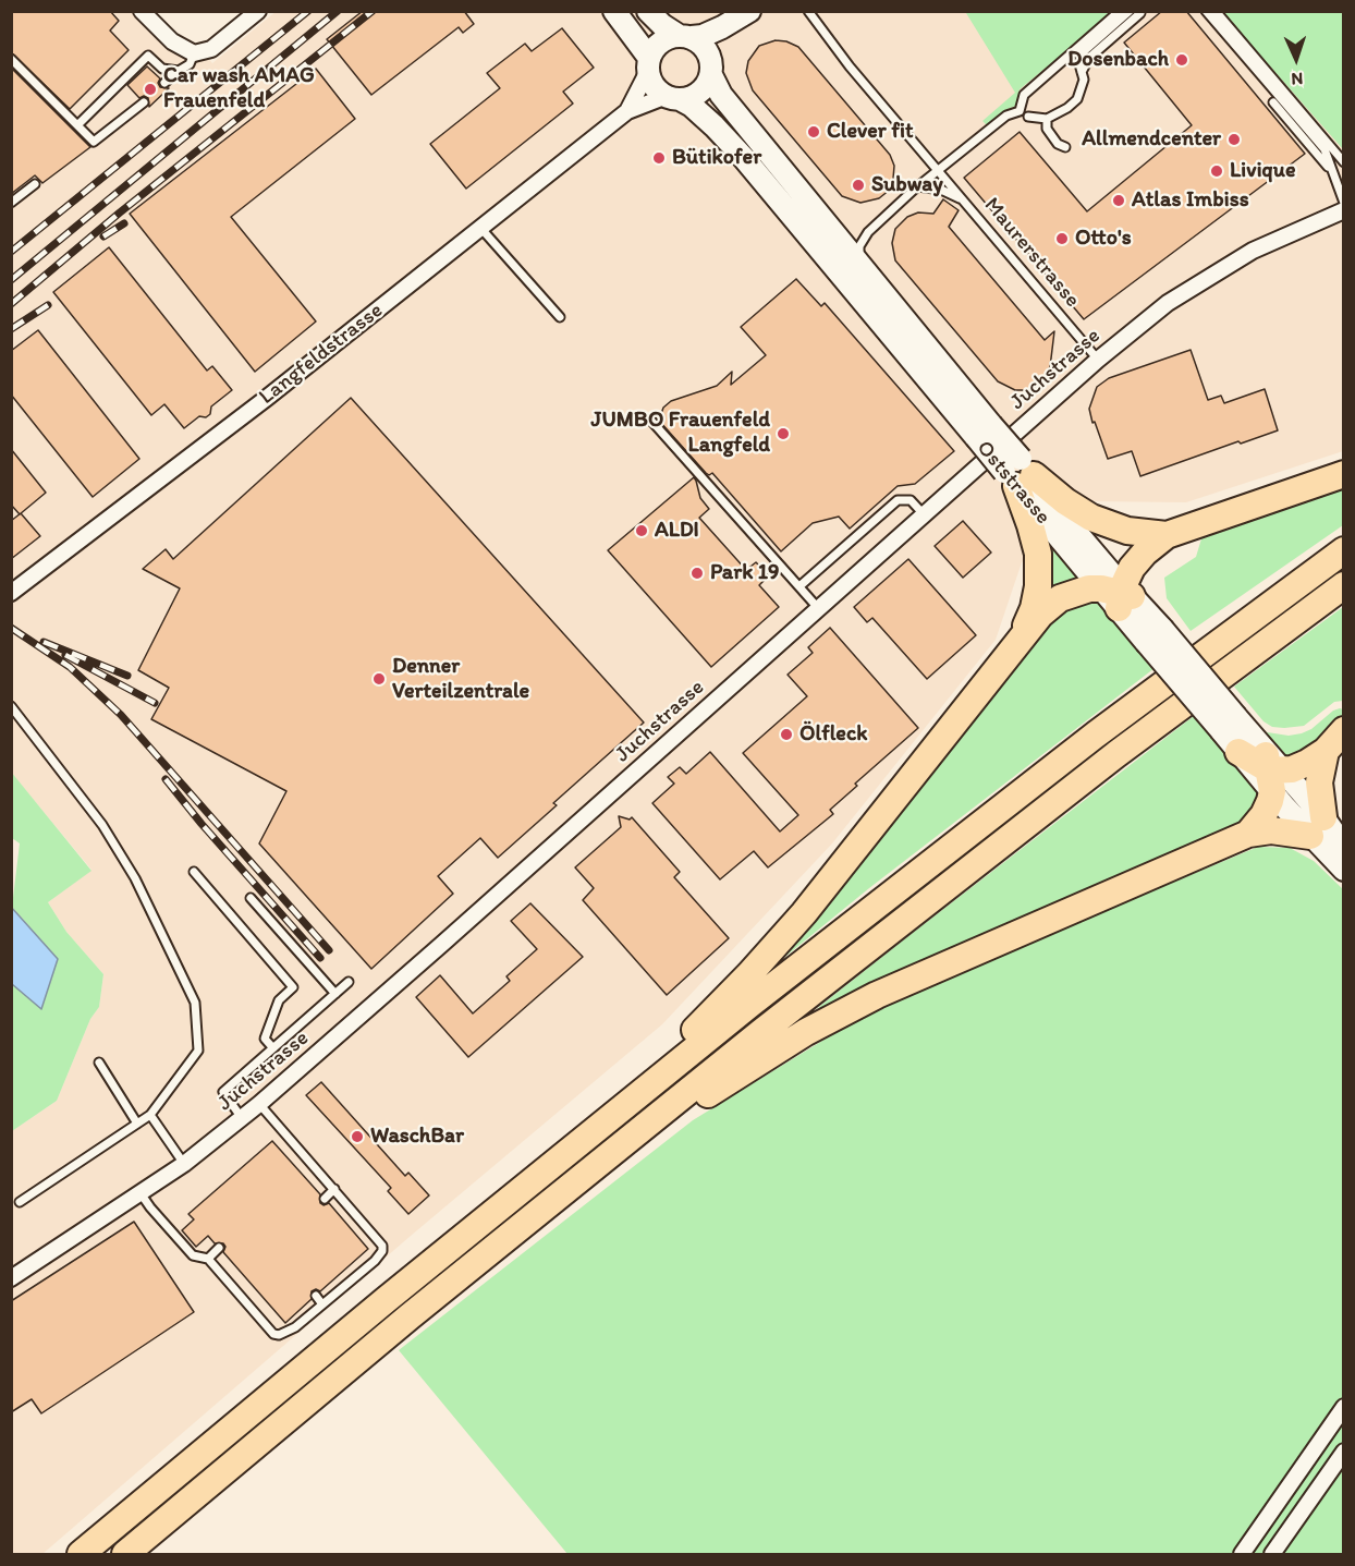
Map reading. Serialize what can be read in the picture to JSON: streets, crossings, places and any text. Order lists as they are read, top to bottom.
{
  "streets": {
    "main road": ["Oststrasse"],
    "street": ["Langfeldstrasse", "Juchstrasse"],
    "lane": ["Maurerstrasse"]
  },
  "crossings": [
    ["Maurerstrasse", "Juchstrasse"],
    ["Langfeldstrasse", "Oststrasse"]
  ],
  "places": [
    "Dosenbach",
    "Car wash AMAG Frauenfeld",
    "Clever fit",
    "Allmendcenter",
    "Bütikofer",
    "Livique",
    "Subway",
    "Atlas Imbiss",
    "Otto's",
    "JUMBO Frauenfeld Langfeld",
    "ALDI",
    "Park 19",
    "Denner Verteilzentrale",
    "Ölfleck",
    "WaschBar"
  ],
  "north": "bottom"
}
